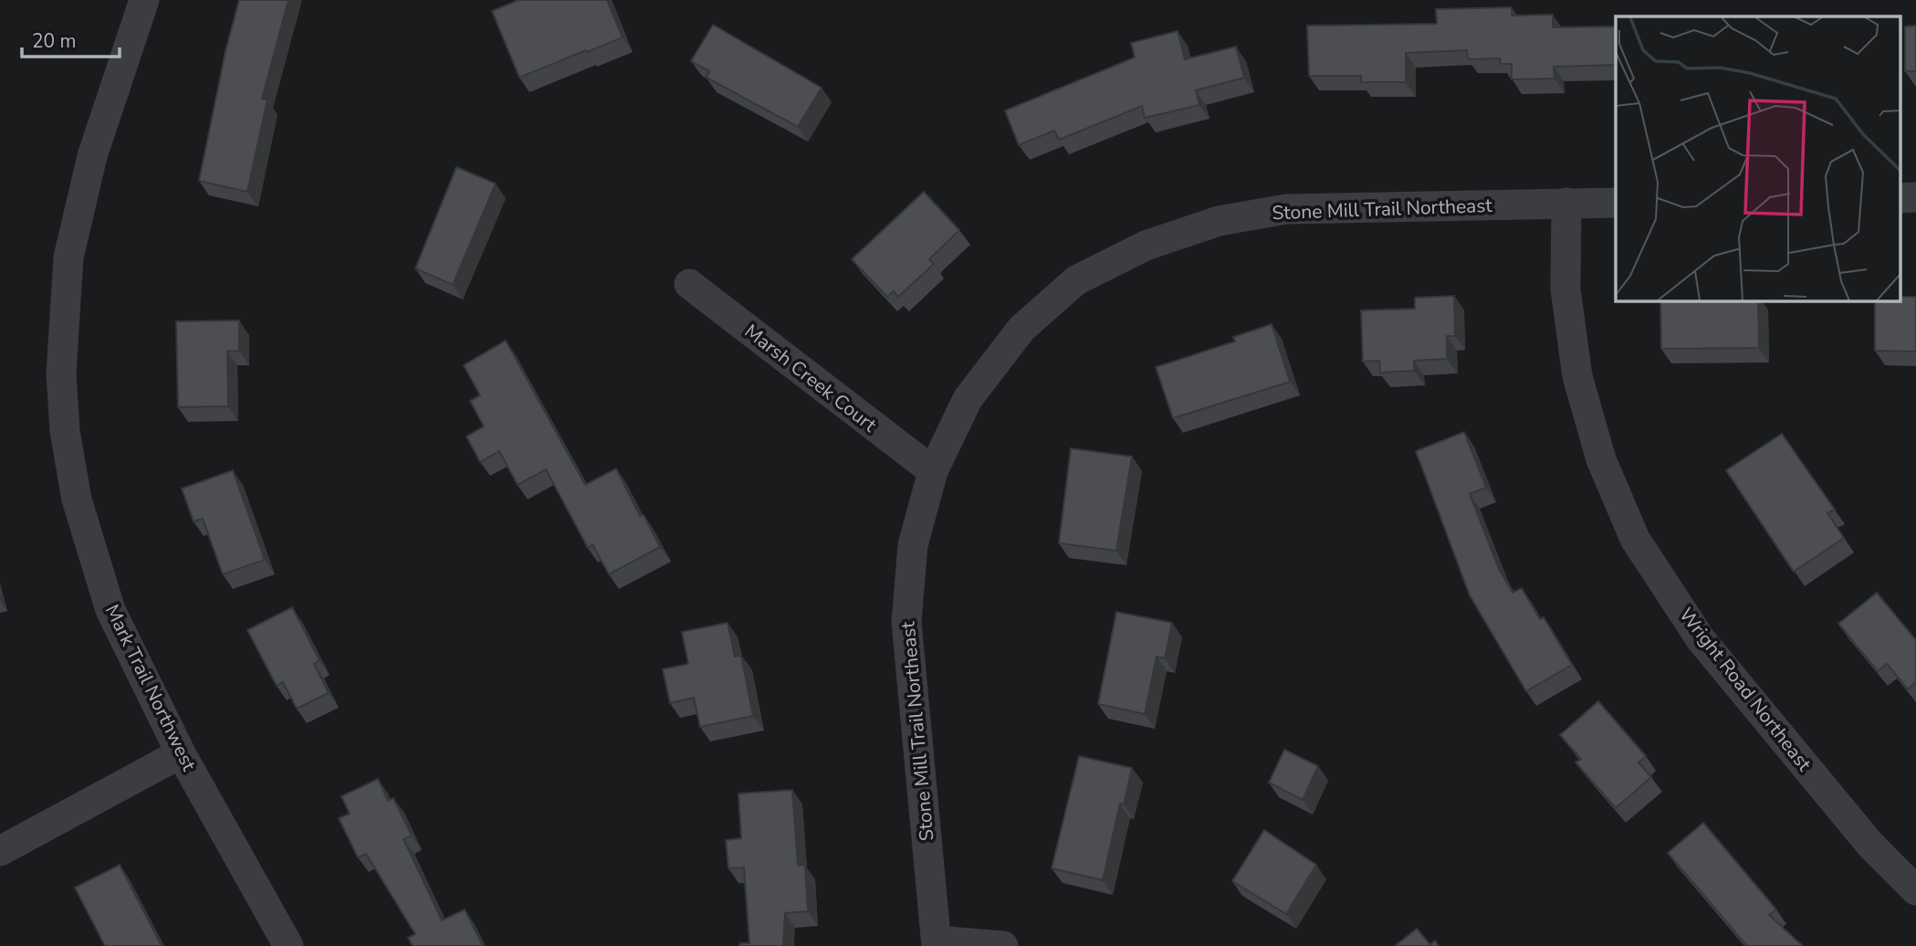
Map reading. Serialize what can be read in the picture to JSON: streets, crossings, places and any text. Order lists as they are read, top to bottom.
{
  "streets": {
    "street": [
      "Stone Mill Trail Northeast",
      "Marsh Creek Court",
      "Mark Trail Northwest",
      "Wright Road Northeast"
    ]
  },
  "crossings": [
    ["Stone Mill Trail Northeast", "Marsh Creek Court"],
    ["Stone Mill Trail Northeast", "Wright Road Northeast"]
  ],
  "scale_bar": "20 m"
}
